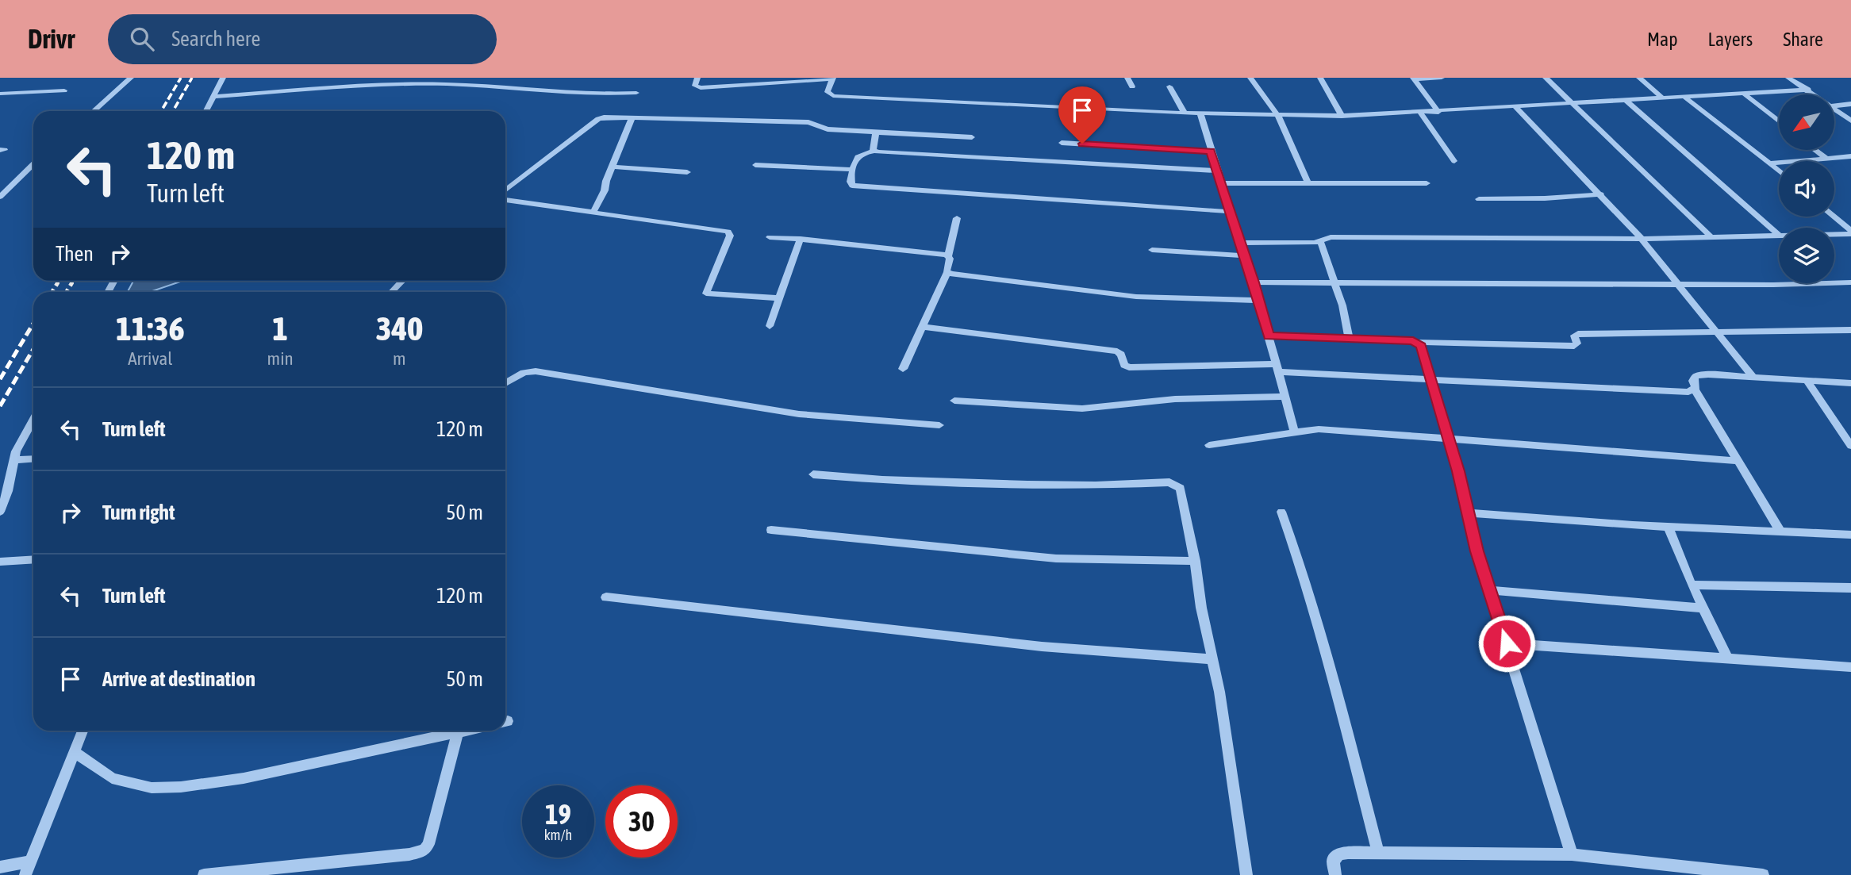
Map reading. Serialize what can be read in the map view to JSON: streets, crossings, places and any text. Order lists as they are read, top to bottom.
{
  "north": "bottom left",
  "page": {
    "header": "Drivr",
    "search": "Search here",
    "nav": ["Map", "Layers", "Share"],
    "turn": ["120 m", "Turn left"],
    "then": "Then",
    "eta": [
      "11:36",
      "Arrival",
      "1",
      "min",
      "340",
      "m"
    ],
    "list": [
      {
        "name": "Turn left",
        "value": "120 m"
      },
      {
        "name": "Turn right",
        "value": "50 m"
      },
      {
        "name": "Turn left",
        "value": "120 m"
      },
      {
        "name": "Arrive at destination",
        "value": "50 m"
      }
    ],
    "speed": "19 km/h",
    "limit": "30"
  }
}
